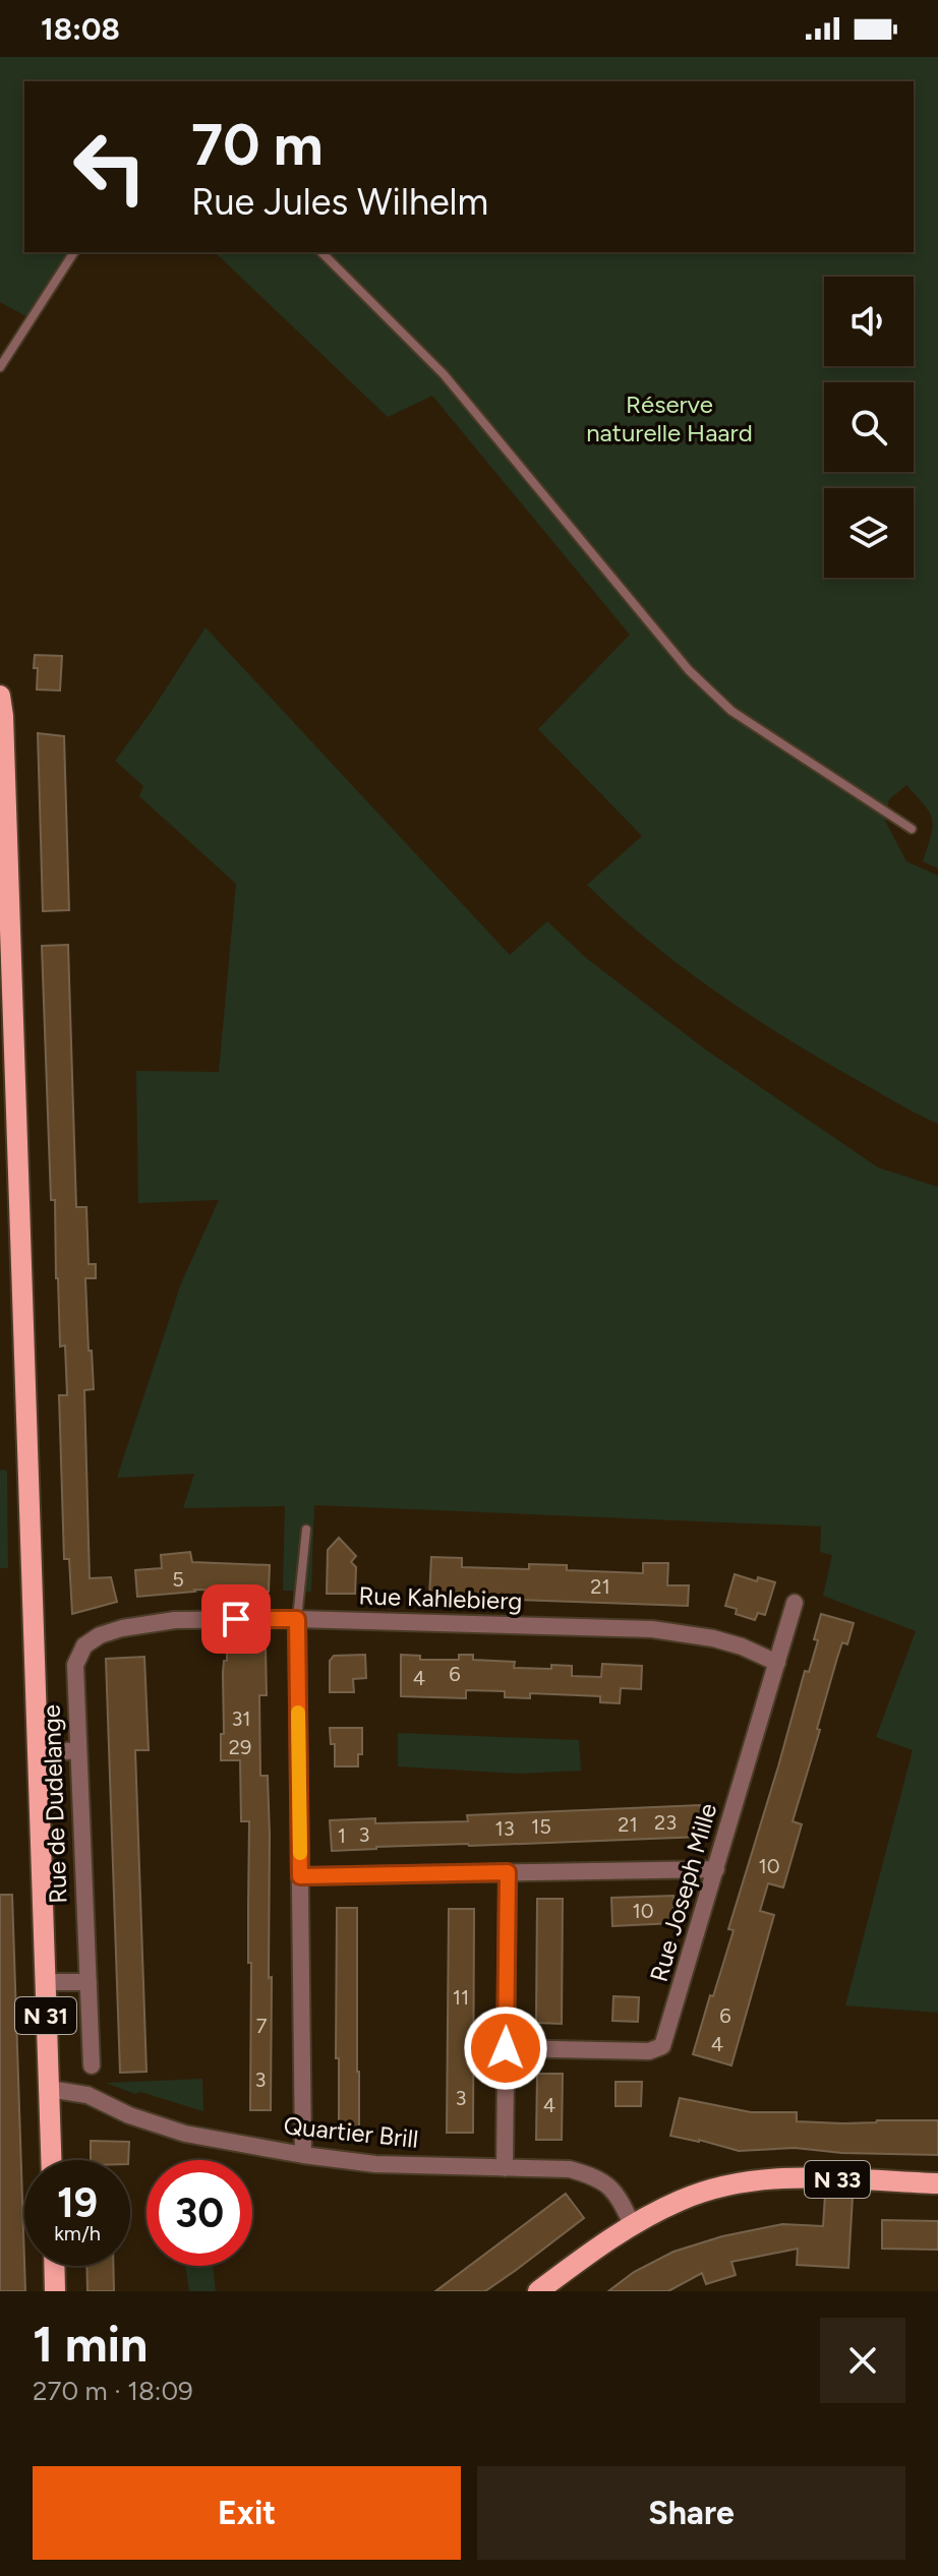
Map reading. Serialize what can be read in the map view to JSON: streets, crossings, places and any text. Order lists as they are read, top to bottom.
{
  "streets": {
    "main road": ["Rue de Dudelange", "N 31", "N 33"],
    "street": ["Rue Kahlebierg", "Rue Joseph Mille", "Quartier Brill"]
  },
  "crossings": [
    ["Rue Kahlebierg", "Rue de Dudelange"],
    ["Rue Kahlebierg", "Rue Joseph Mille"],
    ["Rue de Dudelange", "Quartier Brill"],
    ["Quartier Brill", "N 33"]
  ],
  "parks": ["Réserve naturelle Haard"],
  "house_numbers": [
    "5",
    "21",
    "6",
    "4",
    "31",
    "29",
    "23",
    "21",
    "15",
    "13",
    "3",
    "1",
    "10",
    "10",
    "11",
    "6",
    "7",
    "4",
    "3",
    "3",
    "4"
  ],
  "page": {
    "status": "18:08",
    "turn": ["70 m", "Rue Jules Wilhelm"],
    "speed": "19 km/h",
    "limit": "30",
    "heading": ["1 min", "270 m · 18:09"],
    "buttons": ["Exit", "Share"]
  }
}
